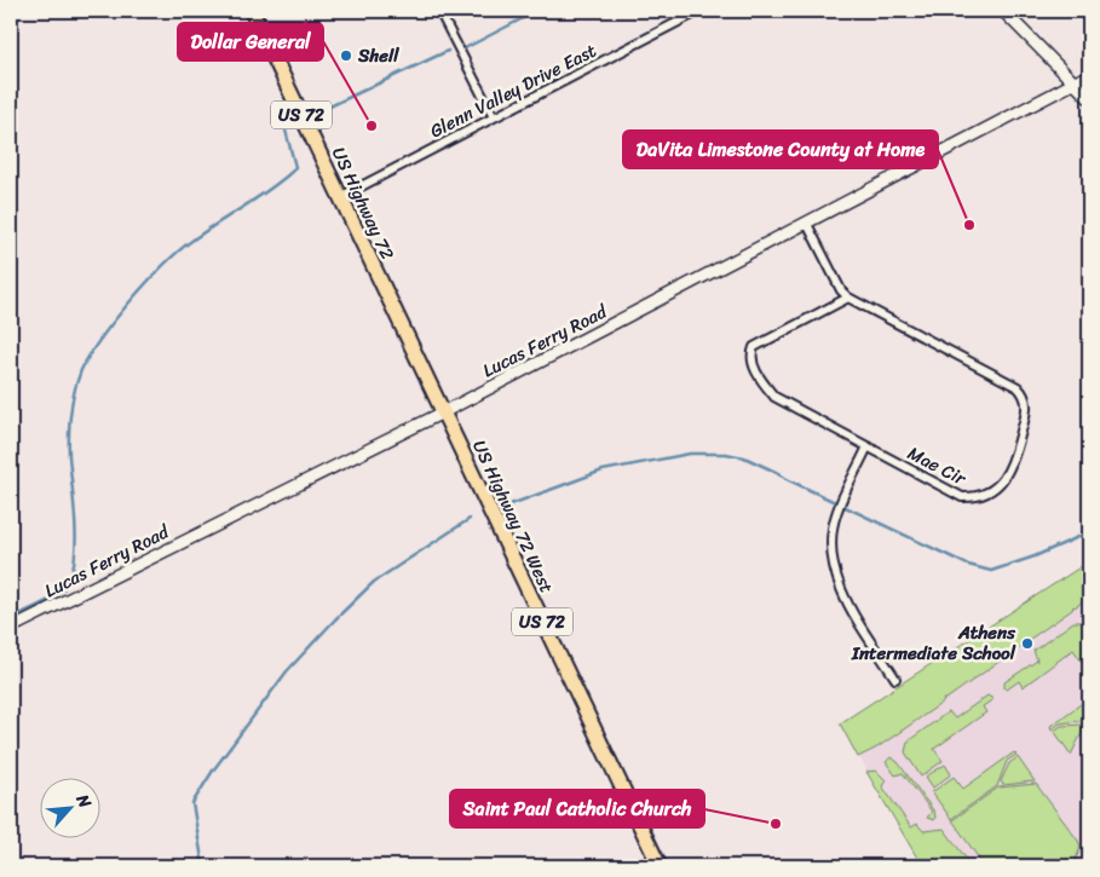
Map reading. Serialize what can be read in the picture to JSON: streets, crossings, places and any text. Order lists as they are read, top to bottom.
{
  "streets": {
    "highway": ["US 72", "US Highway 72", "US Highway 72 West"],
    "street": ["Glenn Valley Drive East", "Lucas Ferry Road", "Mae Cir"]
  },
  "crossings": [
    ["Glenn Valley Drive East", "US Highway 72"],
    ["US Highway 72", "Lucas Ferry Road"],
    ["US Highway 72", "US Highway 72 West"],
    ["Lucas Ferry Road", "Mae Cir"],
    ["Lucas Ferry Road", "US Highway 72 West"]
  ],
  "places": [
    "Shell",
    "Dollar General",
    "DaVita Limestone County at Home",
    "Athens Intermediate School",
    "Saint Paul Catholic Church"
  ],
  "north": "top right"
}
